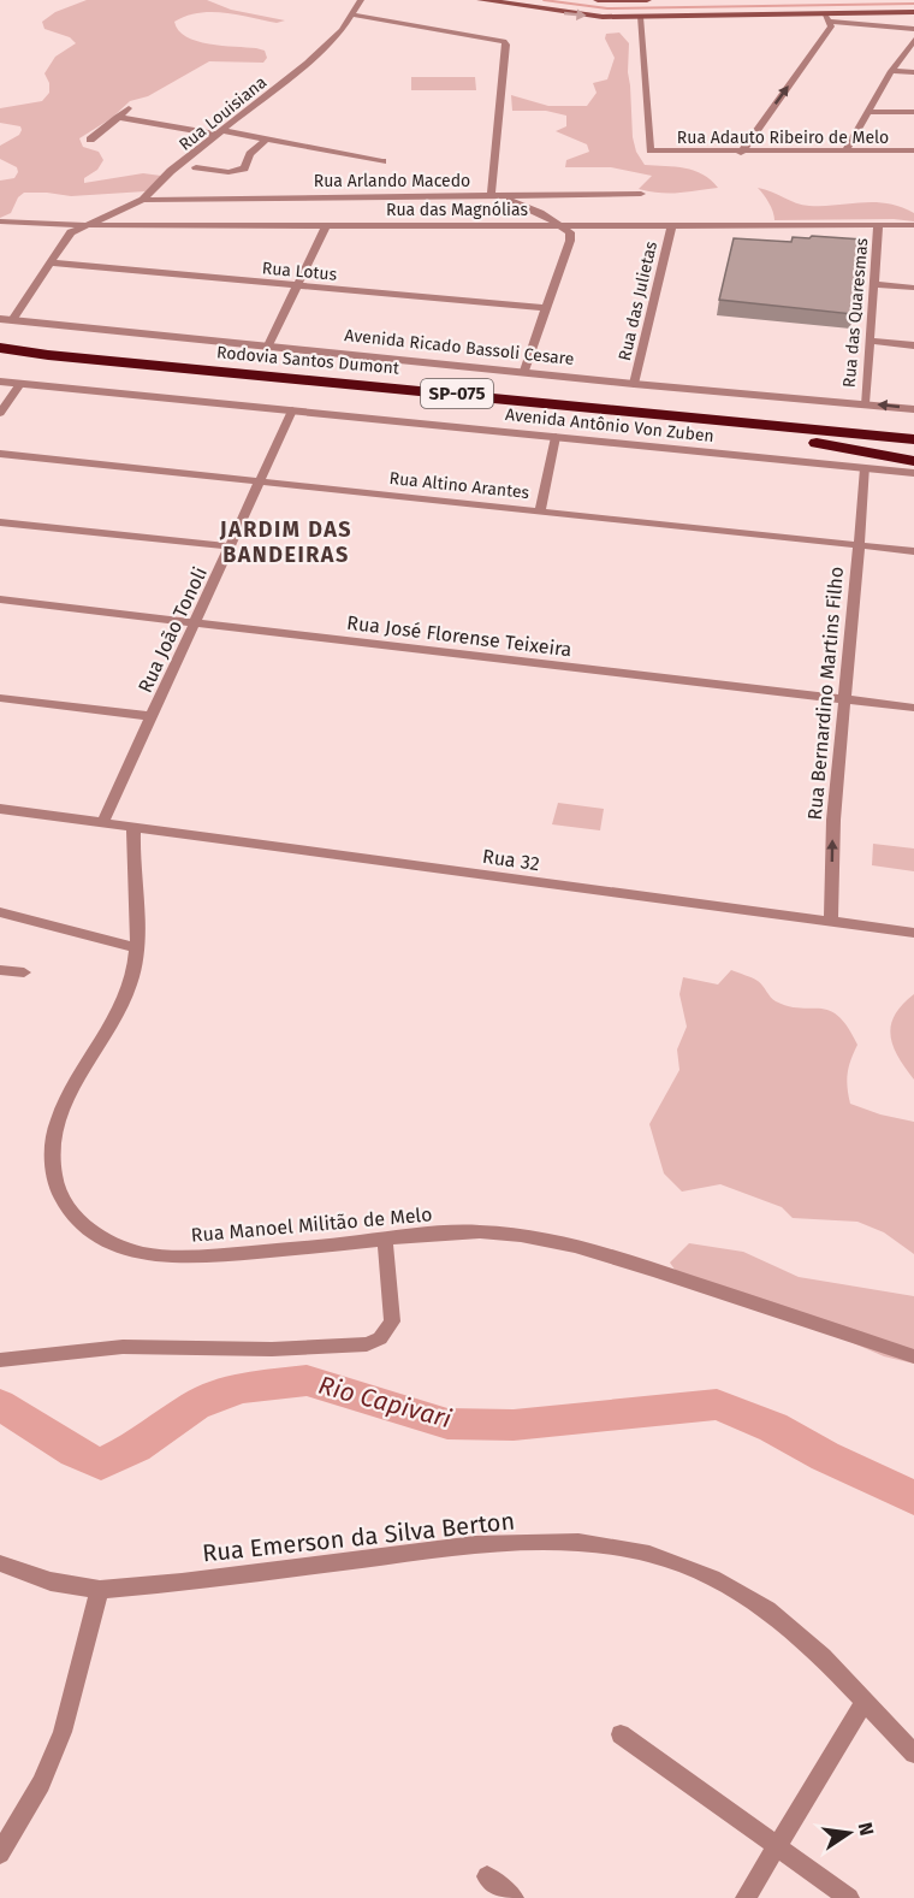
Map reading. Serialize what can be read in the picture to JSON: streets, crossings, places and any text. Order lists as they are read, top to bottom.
{
  "streets": {
    "highway": ["Rodovia Santos Dumont", "SP-075"],
    "street": [
      "Rua Louisiana",
      "Rua Adauto Ribeiro de Melo",
      "Rua Arlando Macedo",
      "Rua das Magnólias",
      "Rua Lotus",
      "Rua das Julietas",
      "Rua das Quaresmas",
      "Avenida Ricado Bassoli Cesare",
      "Avenida Antônio Von Zuben",
      "Rua Altino Arantes",
      "Rua João Tonoli",
      "Rua José Florense Teixeira",
      "Rua Bernardino Martins Filho",
      "Rua 32",
      "Rua Manoel Militão de Melo",
      "Rua Emerson da Silva Berton"
    ]
  },
  "crossings": [
    ["Rua Louisiana", "Rua Arlando Macedo"],
    ["Rua Louisiana", "Rua das Magnólias"],
    ["Rua das Magnólias", "Rua das Julietas"],
    ["Rua das Magnólias", "Rua das Quaresmas"],
    ["Rua das Julietas", "Avenida Ricado Bassoli Cesare"],
    ["Rua das Quaresmas", "Avenida Ricado Bassoli Cesare"],
    ["Avenida Antônio Von Zuben", "Rua João Tonoli"],
    ["Avenida Antônio Von Zuben", "Rua Bernardino Martins Filho"],
    ["Rua Altino Arantes", "Rua João Tonoli"],
    ["Rua Altino Arantes", "Rua Bernardino Martins Filho"],
    ["Rua João Tonoli", "Rua José Florense Teixeira"],
    ["Rua João Tonoli", "Rua 32"],
    ["Rua José Florense Teixeira", "Rua Bernardino Martins Filho"],
    ["Rua Bernardino Martins Filho", "Rua 32"],
    ["Rua 32", "Rua Manoel Militão de Melo"]
  ],
  "one_way": ["Rua Bernardino Martins Filho"],
  "districts": ["JARDIM DAS BANDEIRAS"],
  "water": ["Rio Capivari"],
  "north": "right"
}
